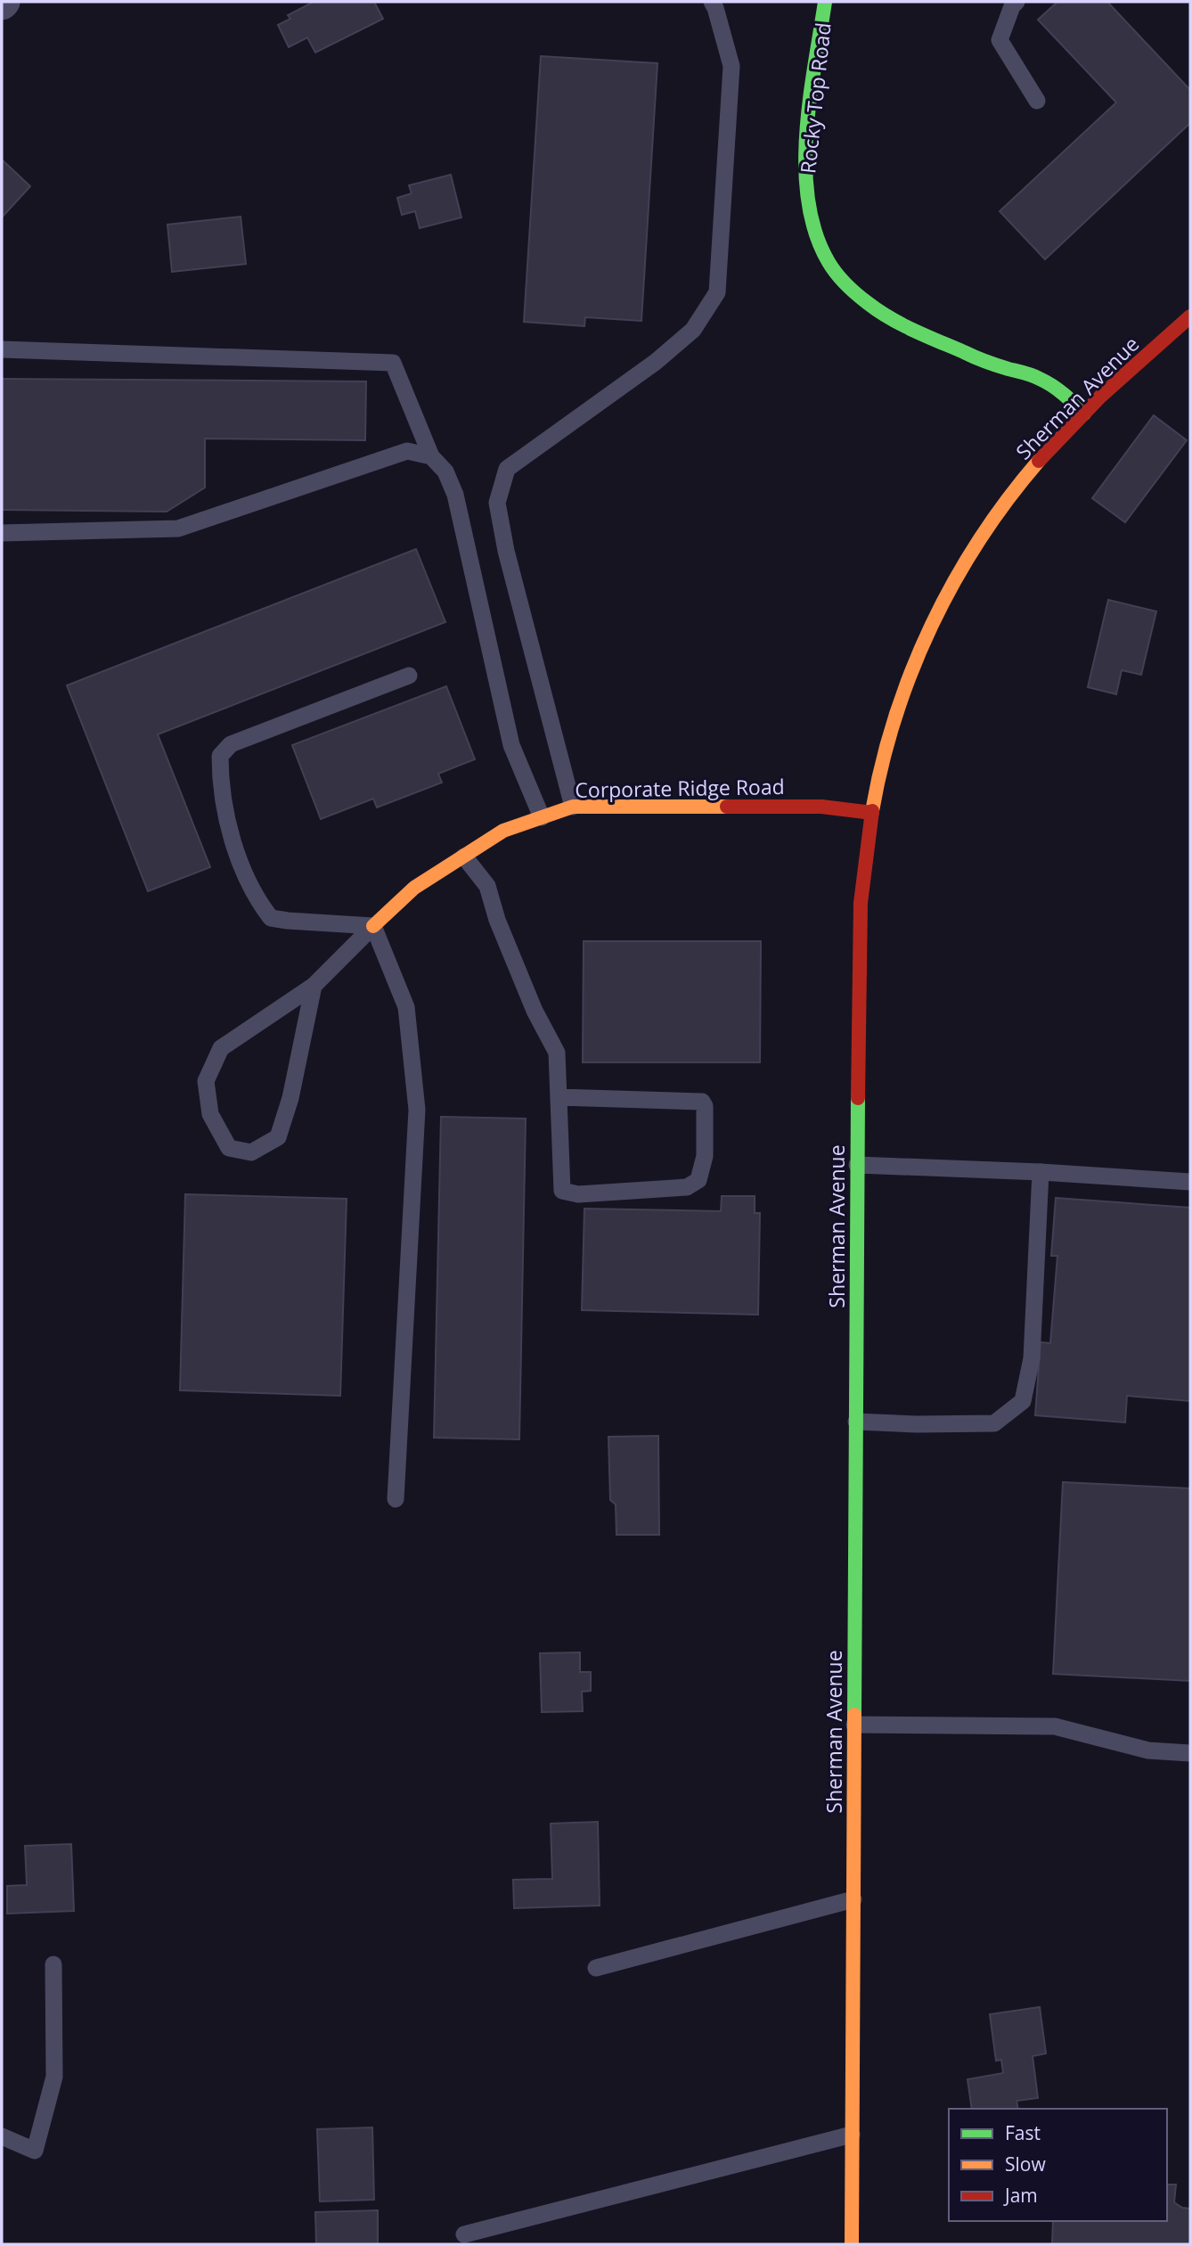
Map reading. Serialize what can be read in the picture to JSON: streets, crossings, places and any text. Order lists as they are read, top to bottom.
{
  "streets": {
    "main road": ["Rocky Top Road", "Sherman Avenue", "Corporate Ridge Road"]
  },
  "crossings": [
    ["Rocky Top Road", "Sherman Avenue"],
    ["Sherman Avenue", "Corporate Ridge Road"]
  ],
  "legend": ["Fast", "Slow", "Jam"]
}
